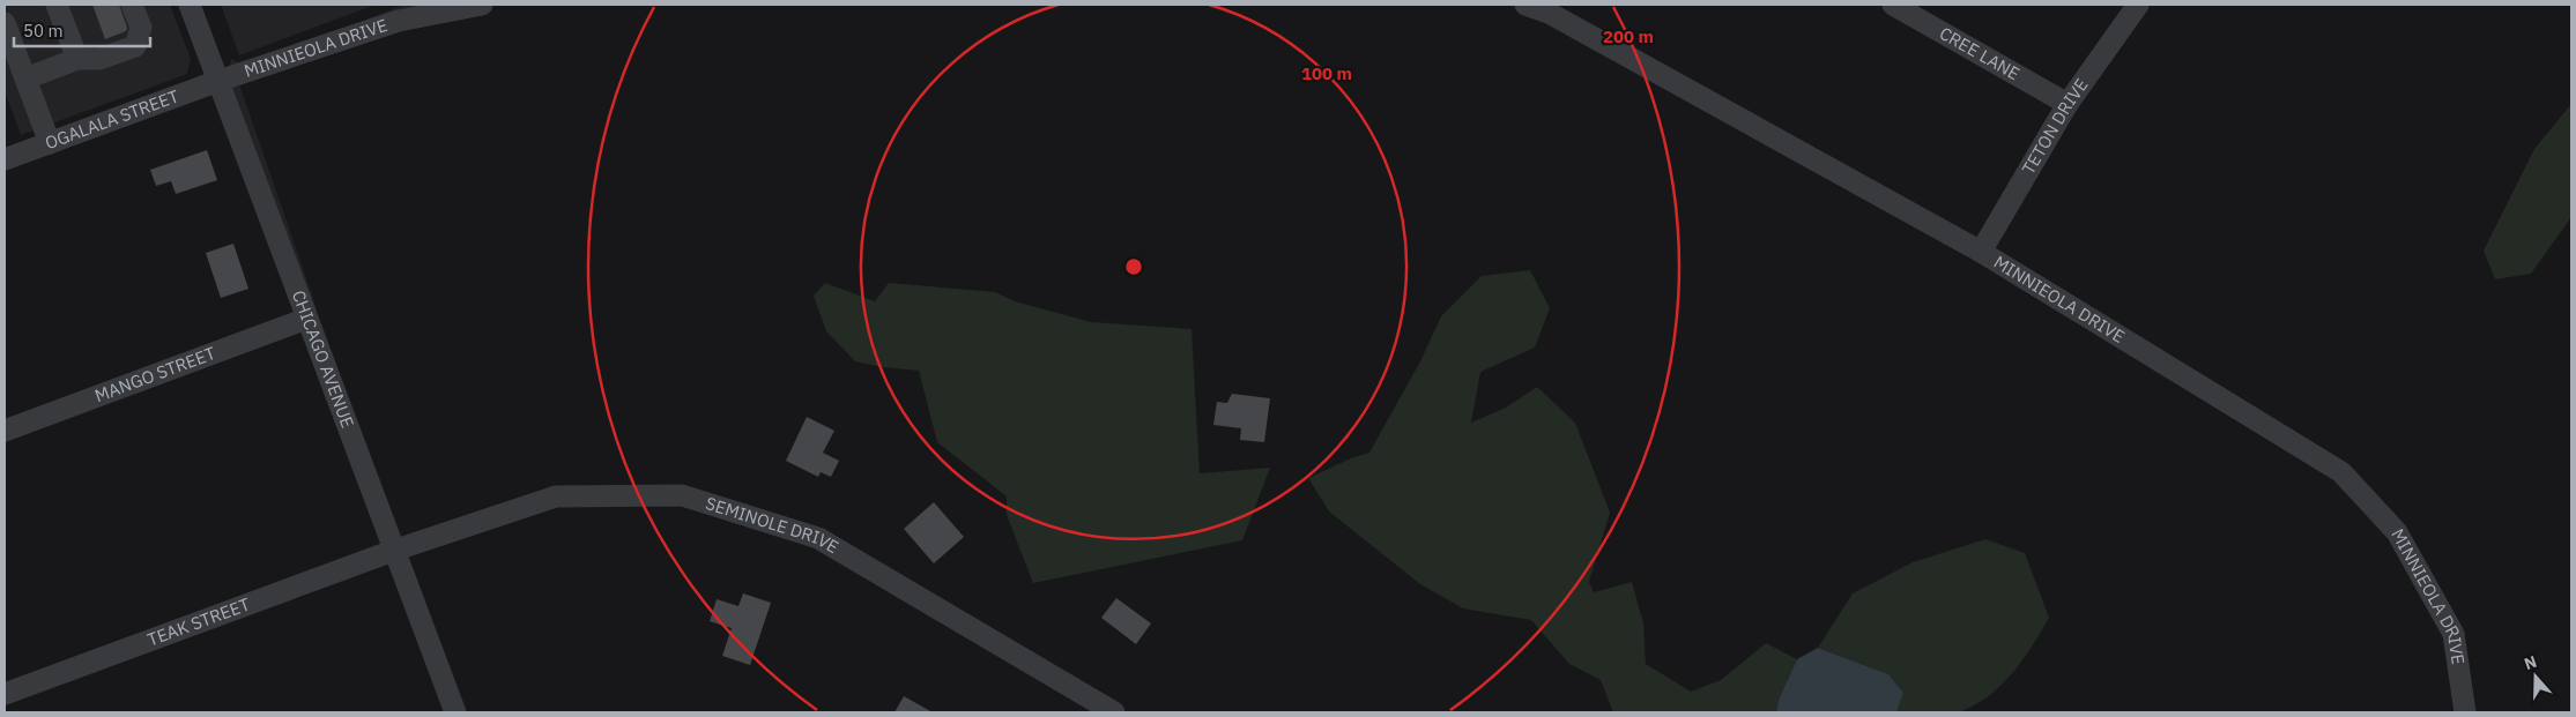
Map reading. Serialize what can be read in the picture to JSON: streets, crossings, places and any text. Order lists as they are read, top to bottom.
{
  "streets": {
    "street": [
      "MINNIEOLA DRIVE",
      "CREE LANE",
      "OGALALA STREET",
      "TETON DRIVE",
      "CHICAGO AVENUE",
      "MANGO STREET",
      "SEMINOLE DRIVE",
      "TEAK STREET"
    ]
  },
  "crossings": [
    ["MINNIEOLA DRIVE", "OGALALA STREET"],
    ["MINNIEOLA DRIVE", "TETON DRIVE"],
    ["MINNIEOLA DRIVE", "CHICAGO AVENUE"],
    ["CREE LANE", "TETON DRIVE"],
    ["OGALALA STREET", "CHICAGO AVENUE"],
    ["CHICAGO AVENUE", "MANGO STREET"],
    ["CHICAGO AVENUE", "SEMINOLE DRIVE"],
    ["CHICAGO AVENUE", "TEAK STREET"],
    ["SEMINOLE DRIVE", "TEAK STREET"]
  ],
  "scale_bar": "50 m",
  "north": "top",
  "rings": ["200 m", "100 m"]
}
